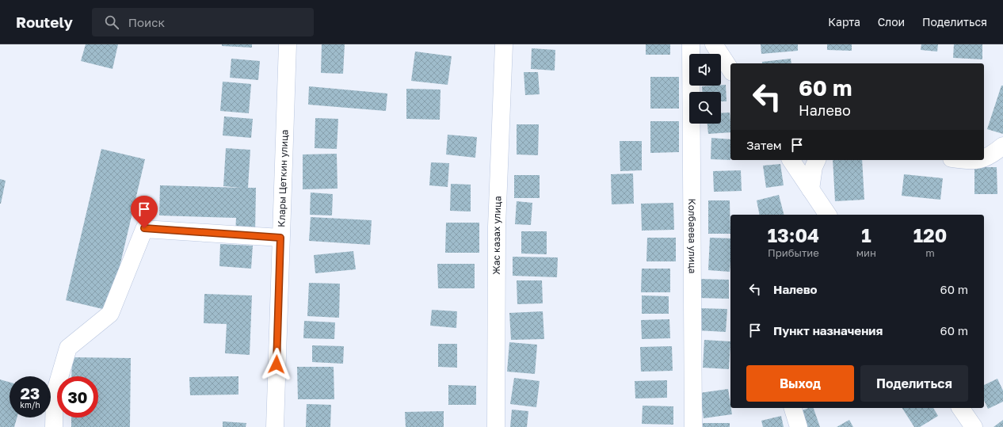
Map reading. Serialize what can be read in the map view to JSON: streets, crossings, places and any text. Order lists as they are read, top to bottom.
{
  "streets": {
    "street": ["Клары Цеткин улица", "Жас казах улица", "Колбаева улица"]
  },
  "page": {
    "header": "Routely",
    "search": "Поиск",
    "nav": ["Карта", "Слои", "Поделиться"],
    "turn": ["60 m", "Налево"],
    "then": "Затем",
    "eta": [
      "13:04",
      "Прибытие",
      "1",
      "мин",
      "120",
      "m"
    ],
    "list": [
      {
        "name": "Налево",
        "value": "60 m"
      },
      {
        "name": "Пункт назначения",
        "value": "60 m"
      }
    ],
    "buttons": ["Выход", "Поделиться"],
    "speed": "23 km/h",
    "limit": "30"
  }
}
